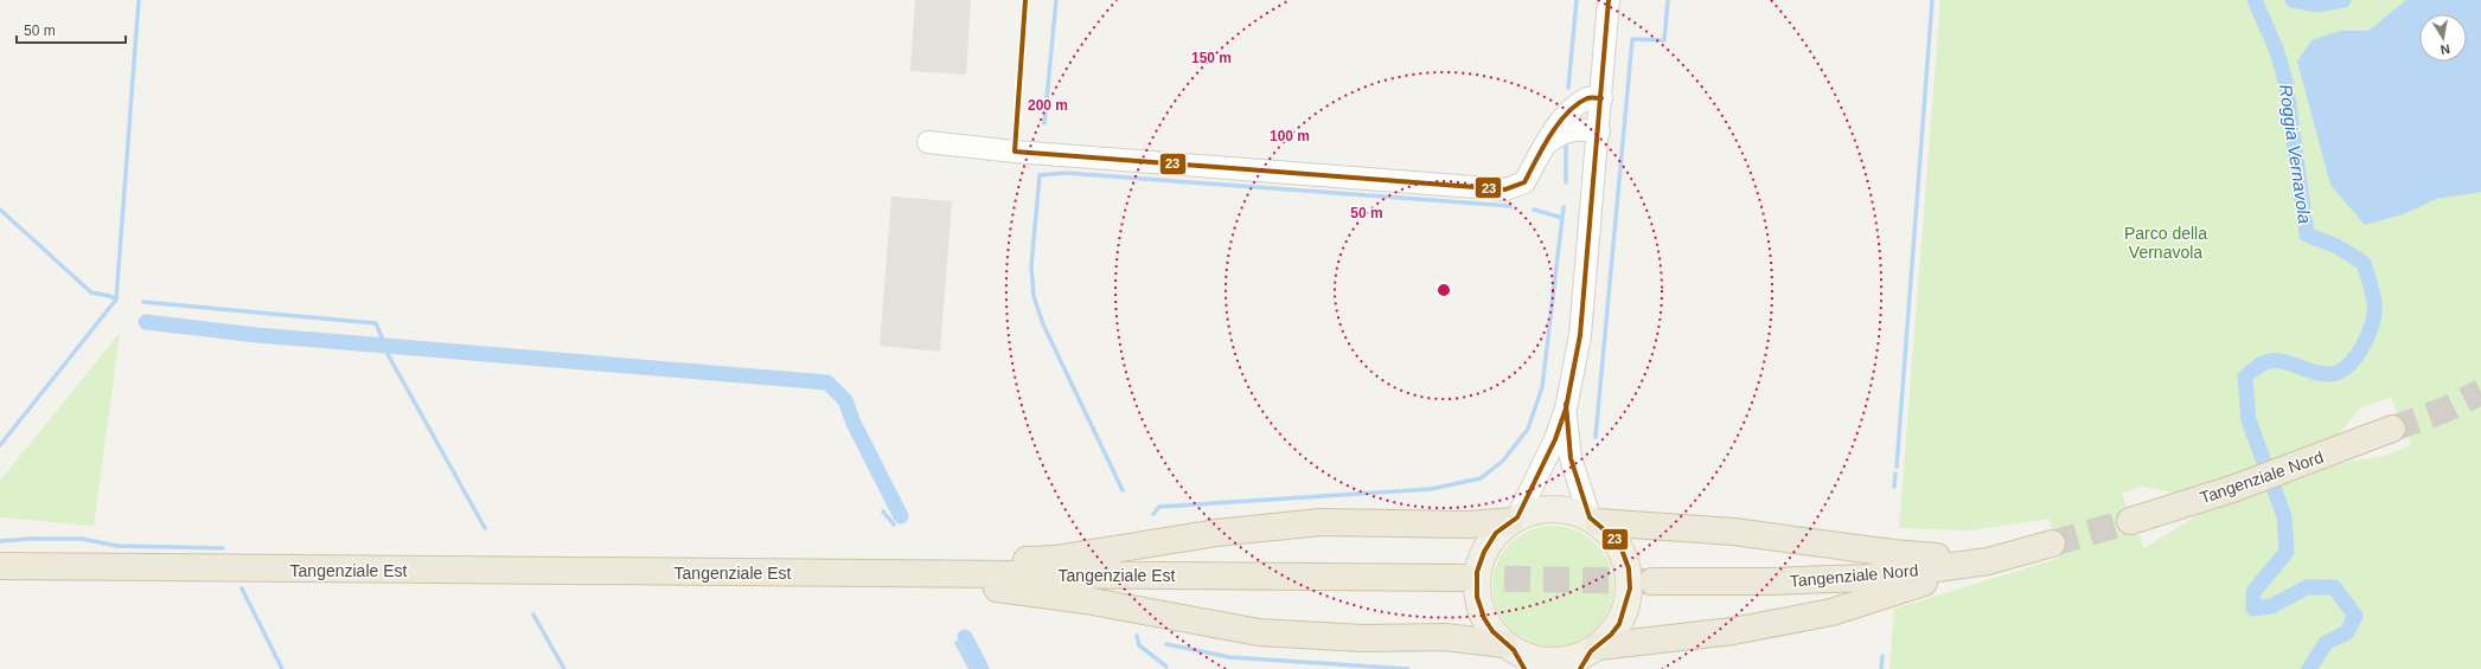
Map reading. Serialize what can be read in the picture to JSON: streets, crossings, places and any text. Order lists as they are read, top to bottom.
{
  "streets": {
    "highway": ["Tangenziale Nord", "Tangenziale Est"]
  },
  "water": ["Roggia Vernavola"],
  "parks": ["Parco della Vernavola"],
  "lines": ["transit line 23"],
  "scale_bar": "50 m",
  "north": "bottom",
  "rings": [
    "150 m",
    "200 m",
    "100 m",
    "50 m"
  ]
}
